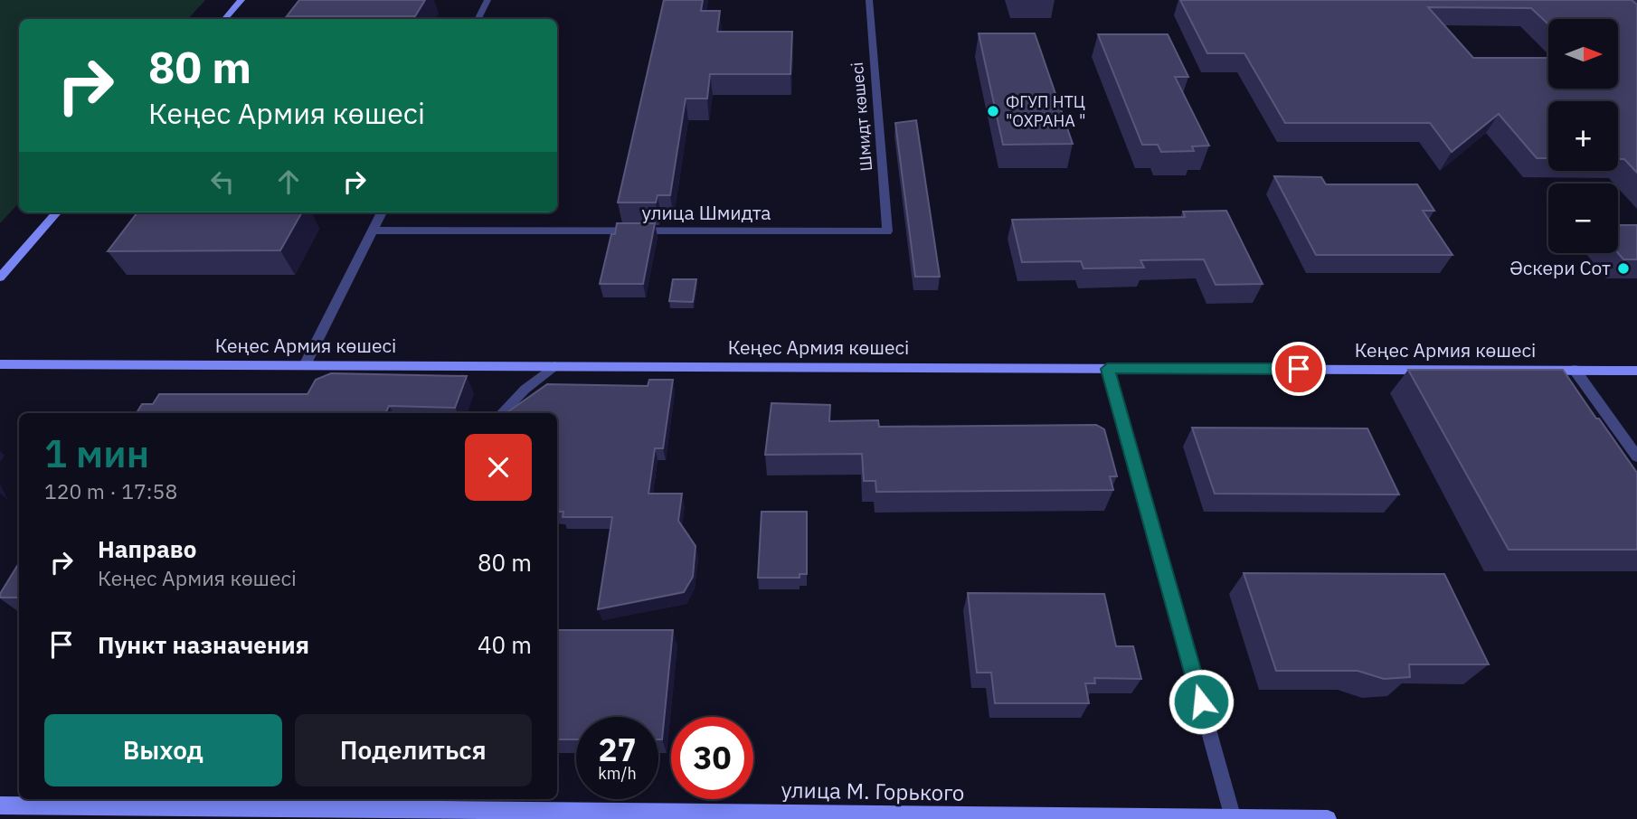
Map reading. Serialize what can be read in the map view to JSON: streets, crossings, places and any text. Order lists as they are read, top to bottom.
{
  "streets": {
    "main road": ["Кеңес Армия көшесі", "улица М. Горького"],
    "street": ["Шмидт көшесі", "улица Шмидта"]
  },
  "crossings": [
    ["Шмидт көшесі", "улица Шмидта"]
  ],
  "places": ["ФГУП НТЦ \"ОХРАНА \"", "Әскери Сот"],
  "north": "right",
  "page": {
    "map_buttons": ["+", "−"],
    "turn": ["80 m", "Кеңес Армия көшесі"],
    "heading": ["1 мин", "120 m · 17:58"],
    "list": [
      {
        "name": "Направо",
        "note": "Кеңес Армия көшесі",
        "value": "80 m"
      },
      {
        "name": "Пункт назначения",
        "value": "40 m"
      }
    ],
    "buttons": ["Выход", "Поделиться"],
    "speed": "27 km/h",
    "limit": "30"
  }
}
